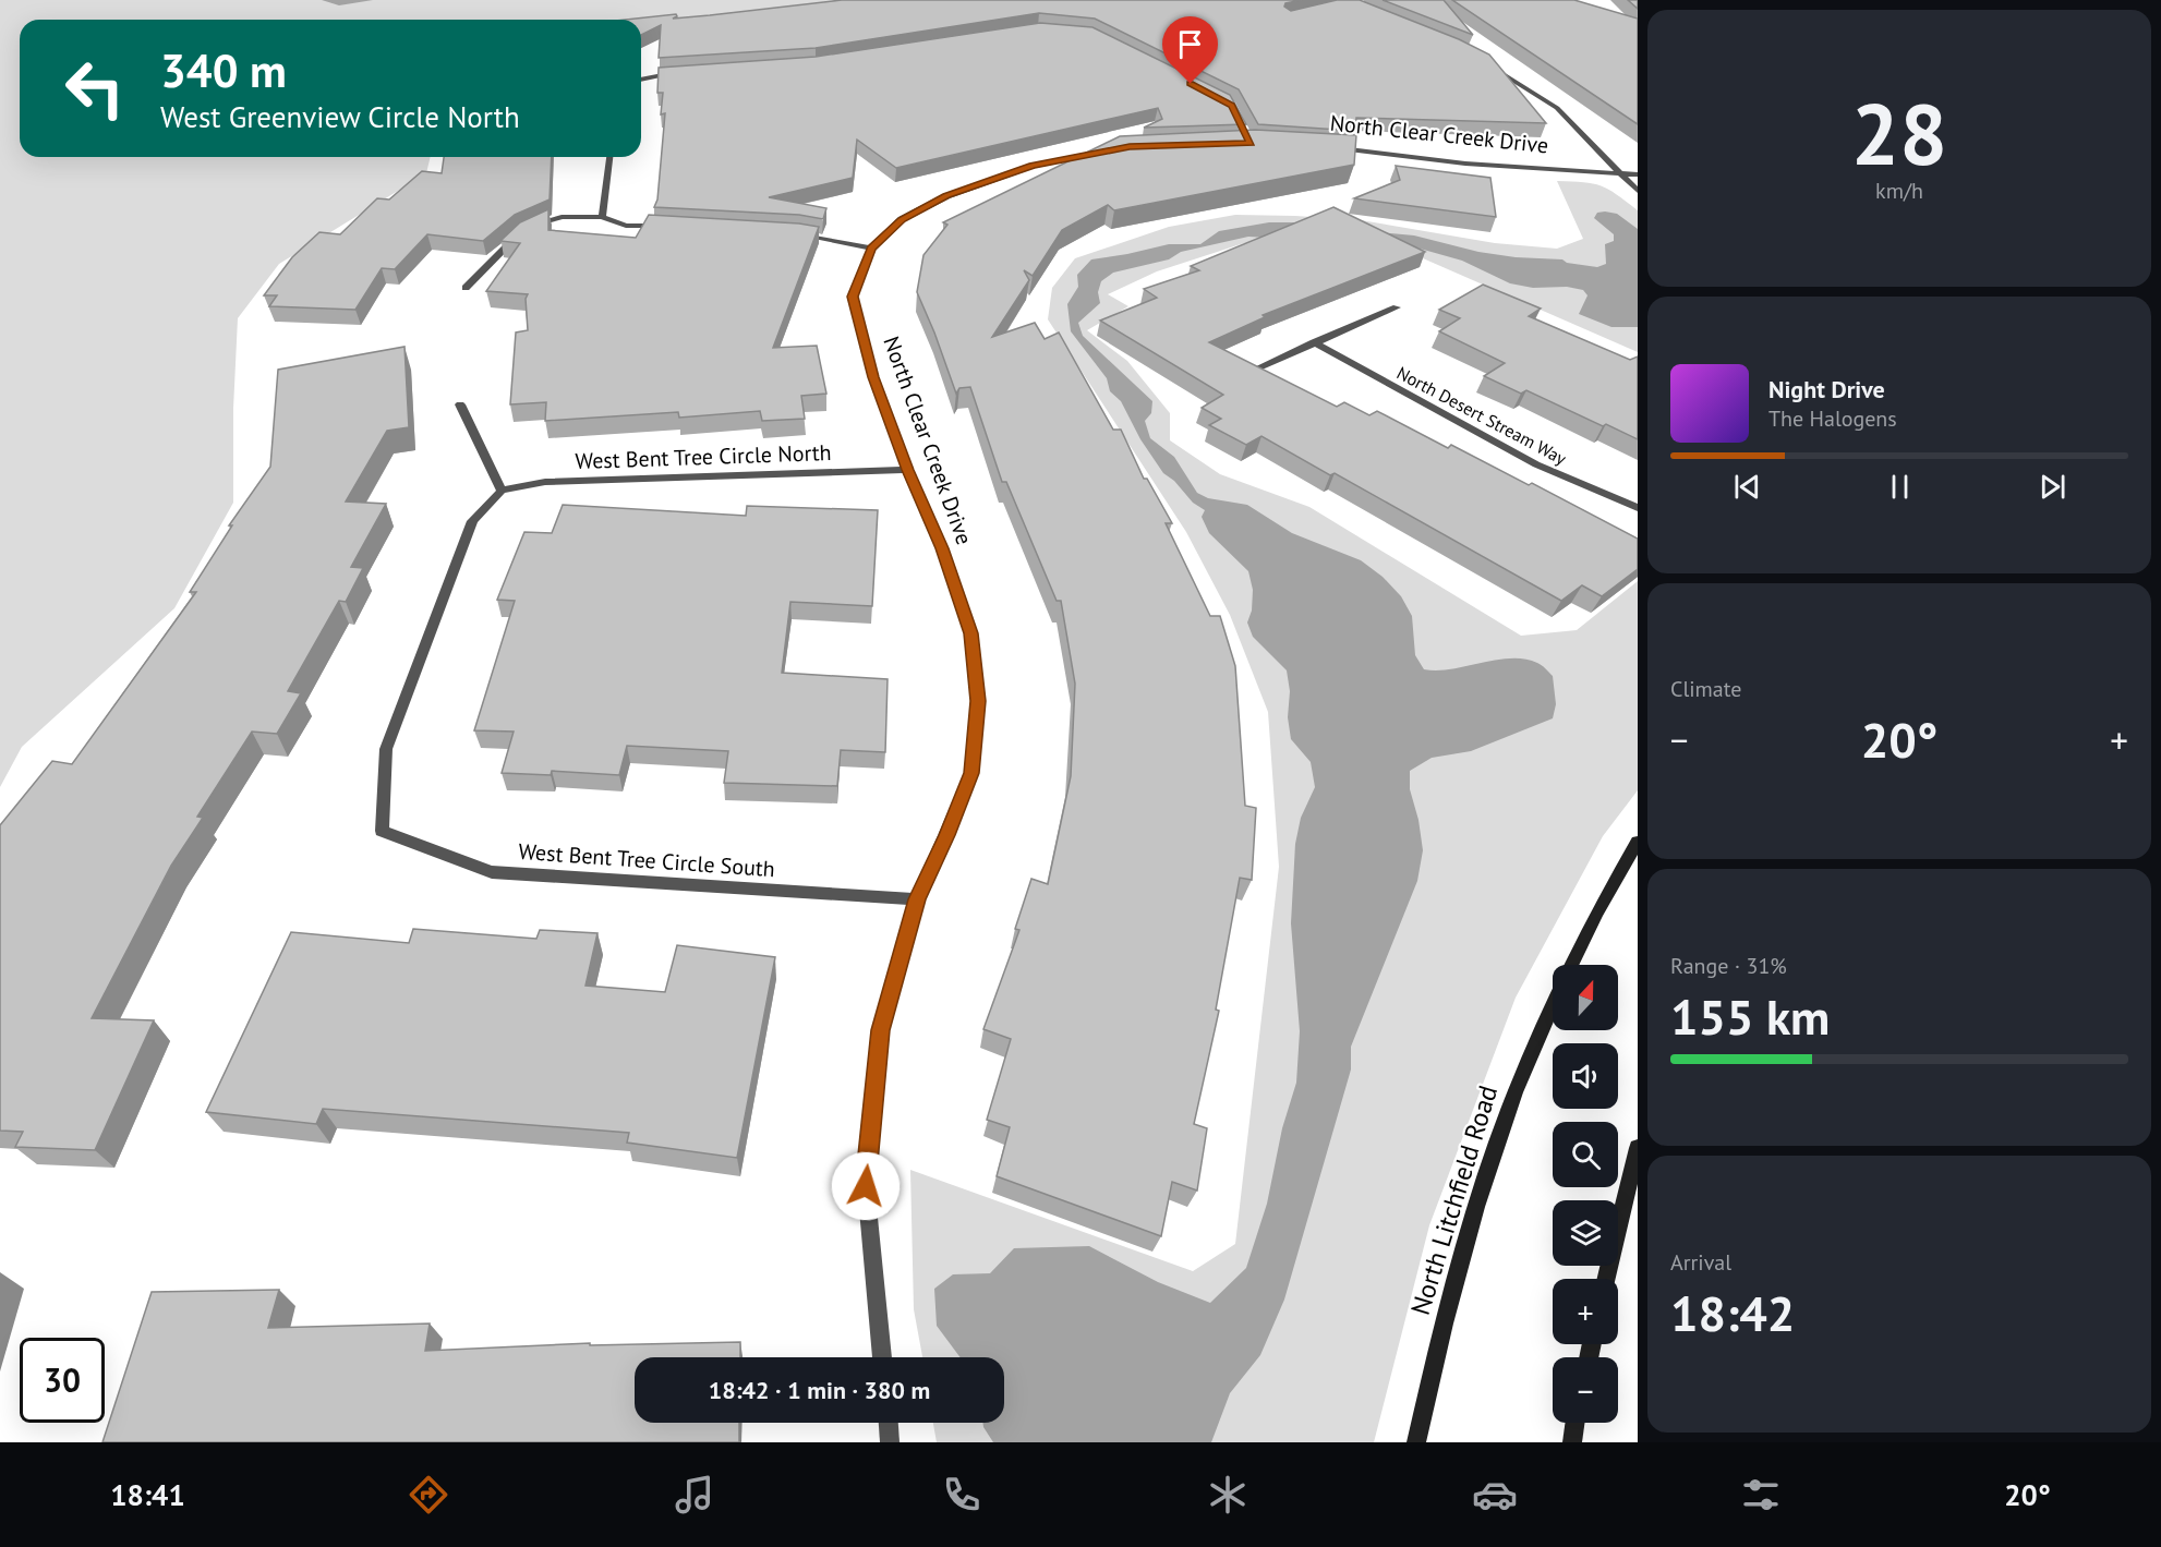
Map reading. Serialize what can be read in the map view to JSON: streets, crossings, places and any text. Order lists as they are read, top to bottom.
{
  "streets": {
    "main road": ["North Litchfield Road"],
    "street": [
      "North Clear Creek Drive",
      "North Desert Stream Way",
      "West Bent Tree Circle North",
      "West Bent Tree Circle South"
    ]
  },
  "crossings": [
    ["North Clear Creek Drive", "West Bent Tree Circle North"],
    ["North Clear Creek Drive", "West Bent Tree Circle South"],
    ["West Bent Tree Circle North", "West Bent Tree Circle South"]
  ],
  "north": "top",
  "page": {
    "tile": [
      ["28", "km/h"],
      "Climate",
      ["Range · 31%", "155 km"],
      ["Arrival", "18:42"]
    ],
    "turn": ["340 m", "West Greenview Circle North"],
    "song": ["Night Drive", "The Halogens"],
    "heat": ["−", "20°", "+"],
    "map_buttons": ["+", "−"],
    "limit": "30",
    "trip": "18:42 · 1 min · 380 m",
    "tabs": ["18:41", "20°"]
  }
}
